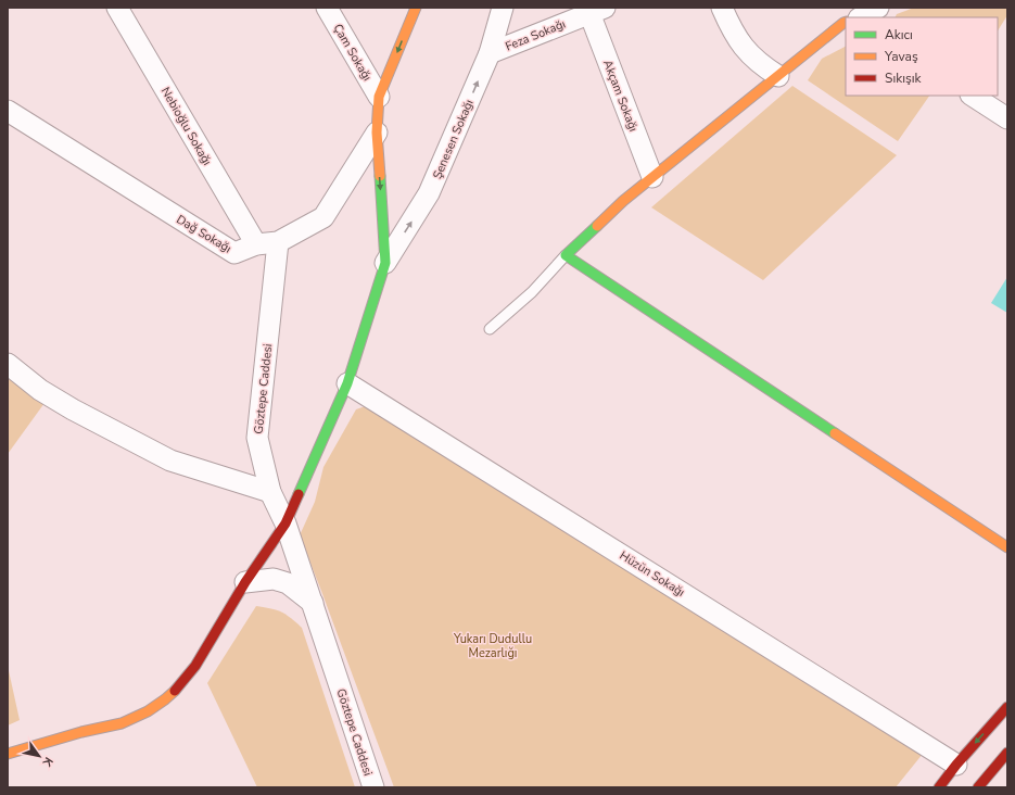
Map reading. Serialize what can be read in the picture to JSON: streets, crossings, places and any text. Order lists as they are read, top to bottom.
{
  "streets": {
    "street": [
      "Feza Sokağı",
      "Çam Sokağı",
      "Akçam Sokağı",
      "Nebioğlu Sokağı",
      "Şenesen Sokağı",
      "Dağ Sokağı",
      "Göztepe Caddesi",
      "Hüzün Sokağı"
    ]
  },
  "crossings": [
    ["Feza Sokağı", "Akçam Sokağı"],
    ["Feza Sokağı", "Şenesen Sokağı"],
    ["Nebioğlu Sokağı", "Dağ Sokağı"],
    ["Dağ Sokağı", "Göztepe Caddesi"]
  ],
  "parks": ["Yukarı Dudullu Mezarlığı"],
  "legend": ["Akıcı", "Yavaş", "Sıkışık"],
  "north": "bottom right"
}
